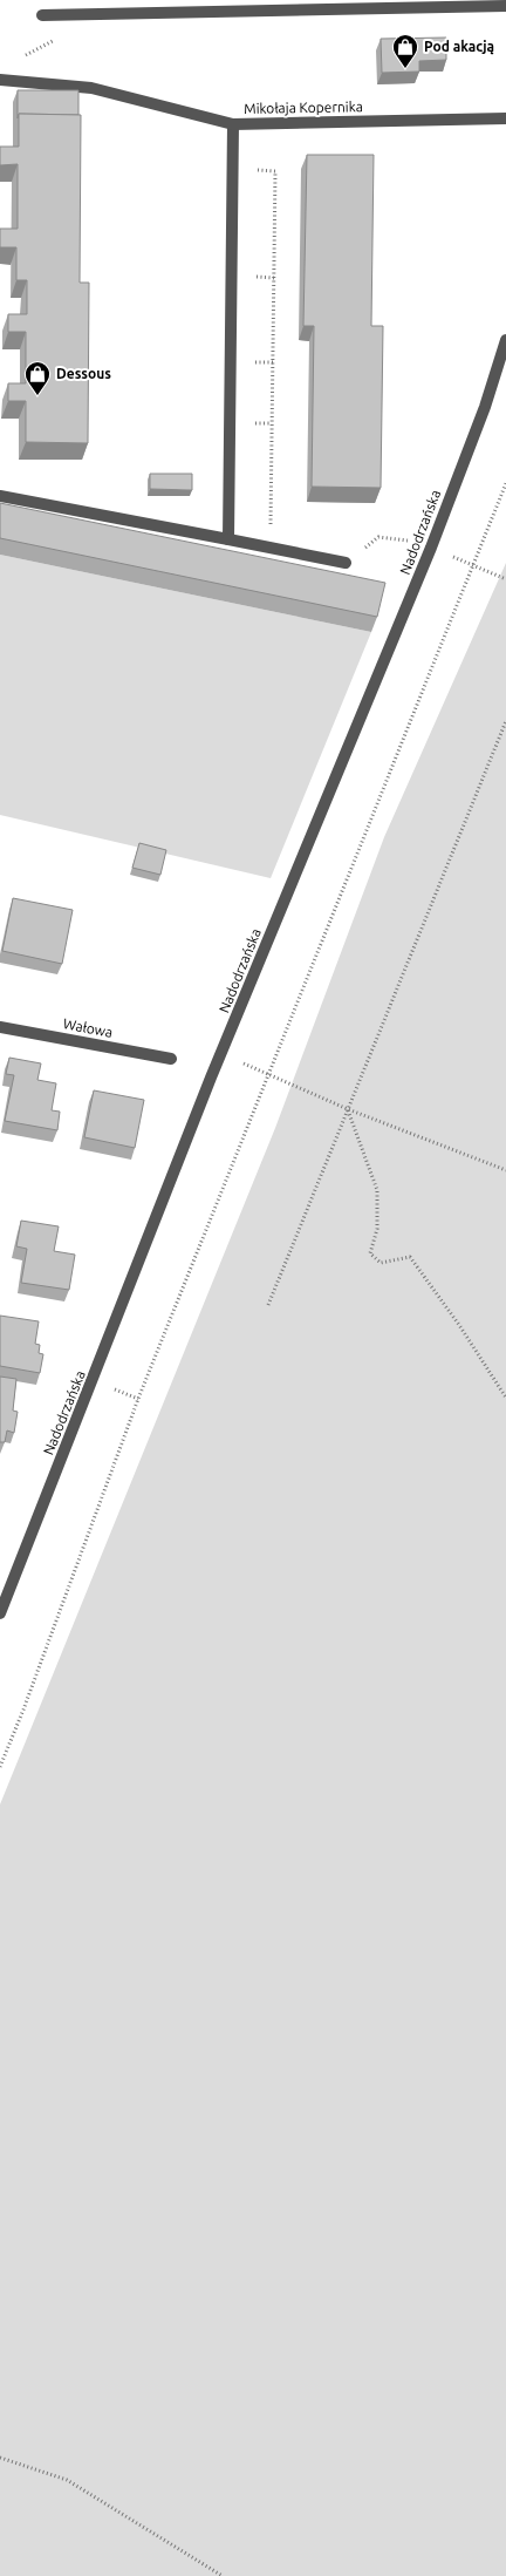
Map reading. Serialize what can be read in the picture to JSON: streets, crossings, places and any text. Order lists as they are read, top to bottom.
{
  "streets": {
    "street": ["Mikołaja Kopernika", "Nadodrzańska", "Wałowa"]
  },
  "places": {
    "shop": ["Pod akacją", "Dessous"]
  }
}
